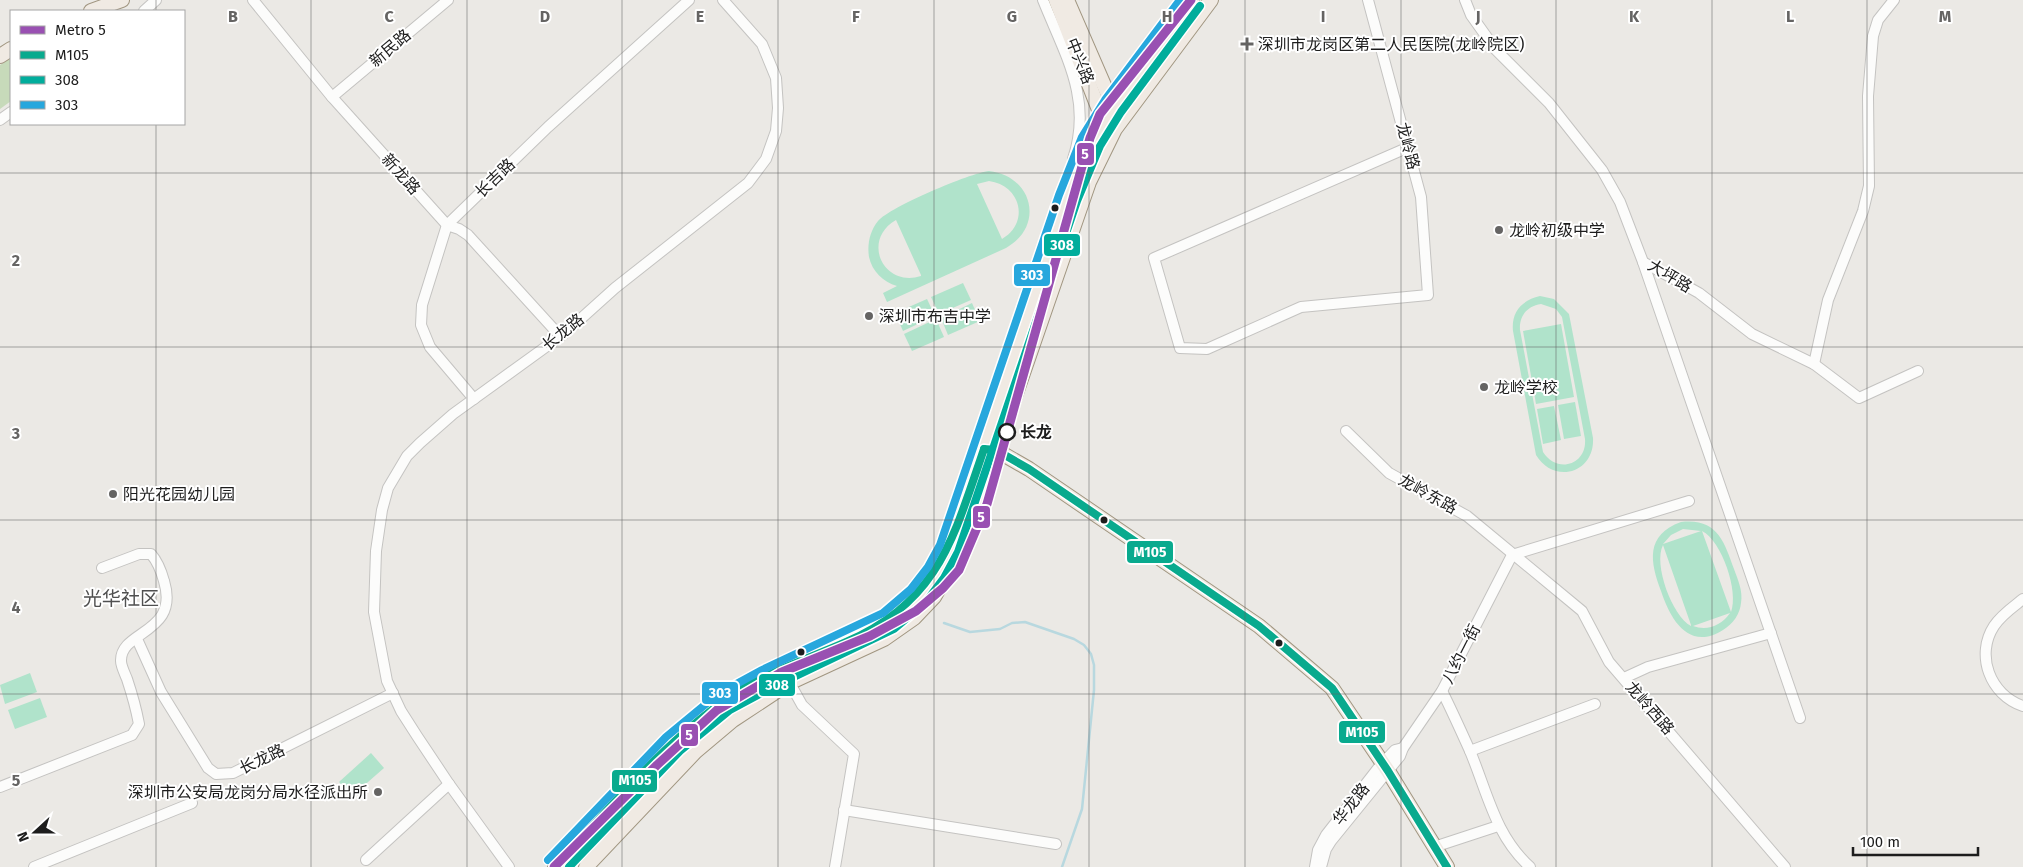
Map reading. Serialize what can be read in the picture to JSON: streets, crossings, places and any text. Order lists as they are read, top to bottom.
{
  "streets": {
    "main road": ["中兴路"],
    "street": [
      "新民路",
      "龙岭路",
      "新龙路",
      "长吉路",
      "大坪路",
      "长龙路",
      "龙岭东路",
      "八约一街",
      "龙岭西路",
      "华龙路"
    ]
  },
  "crossings": [
    ["新民路", "新龙路"],
    ["新龙路", "长吉路"],
    ["新龙路", "长龙路"],
    ["长吉路", "长龙路"],
    ["龙岭东路", "八约一街"],
    ["龙岭东路", "龙岭西路"],
    ["八约一街", "龙岭西路"],
    ["八约一街", "华龙路"]
  ],
  "districts": ["光华社区"],
  "places": {
    "health": ["深圳市龙岗区第二人民医院(龙岭院区)"],
    "other": [
      "龙岭初级中学",
      "深圳市布吉中学",
      "龙岭学校",
      "长龙",
      "阳光花园幼儿园",
      "深圳市公安局龙岗分局水径派出所"
    ]
  },
  "lines": [
    "metro line 5",
    "transit line 303",
    "transit line 308",
    "transit line M105"
  ],
  "legend": [
    "Metro 5",
    "M105",
    "308",
    "303"
  ],
  "scale_bar": "100 m",
  "north": "left",
  "grid": {
    "columns": [
      "B",
      "C",
      "D",
      "E",
      "F",
      "G",
      "H",
      "I",
      "J",
      "K",
      "L",
      "M"
    ],
    "rows": [
      "2",
      "3",
      "4",
      "5"
    ]
  }
}
